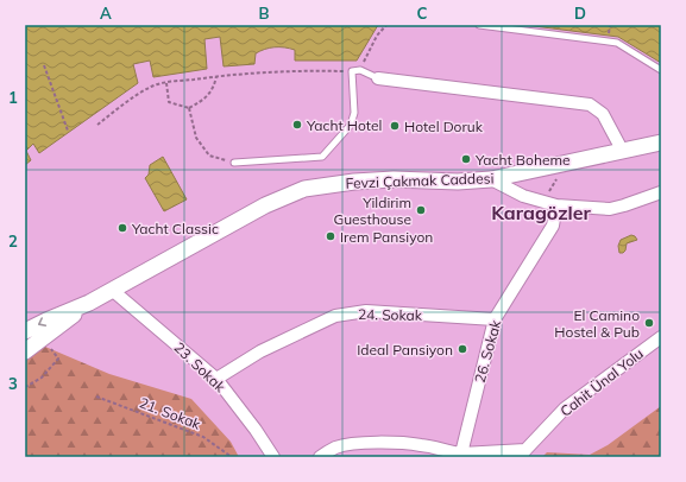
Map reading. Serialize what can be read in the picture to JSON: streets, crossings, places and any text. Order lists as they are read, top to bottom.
{
  "streets": {
    "street": [
      "Fevzi Çakmak Caddesi",
      "24. Sokak",
      "26. Sokak",
      "23. Sokak",
      "Cahit Ünal Yolu"
    ],
    "path": ["21. Sokak"]
  },
  "crossings": [
    ["Fevzi Çakmak Caddesi", "23. Sokak"],
    ["24. Sokak", "26. Sokak"],
    ["24. Sokak", "23. Sokak"]
  ],
  "districts": ["Karagözler"],
  "places": [
    "Yacht Hotel",
    "Hotel Doruk",
    "Yacht Boheme",
    "Yildirim Guesthouse",
    "Yacht Classic",
    "Irem Pansiyon",
    "El Camino Hostel & Pub",
    "Ideal Pansiyon"
  ],
  "grid": {
    "columns": [
      "A",
      "B",
      "C",
      "D"
    ],
    "rows": ["1", "2", "3"]
  }
}
